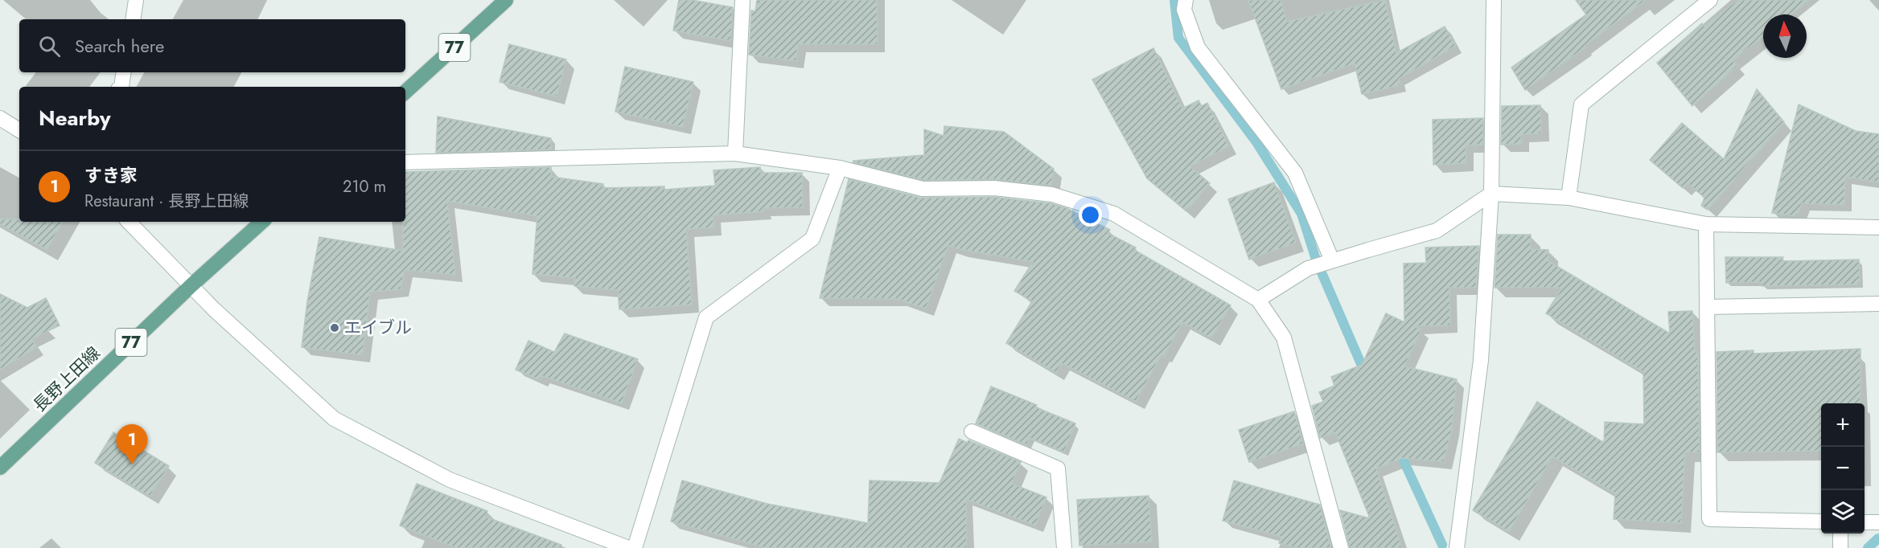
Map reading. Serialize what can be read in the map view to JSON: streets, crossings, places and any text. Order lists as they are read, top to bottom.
{
  "streets": {
    "main road": ["77", "長野上田線"]
  },
  "places": ["エイブル"],
  "north": "top",
  "page": {
    "search": "Search here",
    "heading": "Nearby",
    "list": [
      {
        "mark": "1",
        "name": "すき家",
        "note": "Restaurant · 長野上田線",
        "value": "210 m"
      }
    ],
    "map_buttons": ["+", "−"],
    "pins": "1"
  }
}
